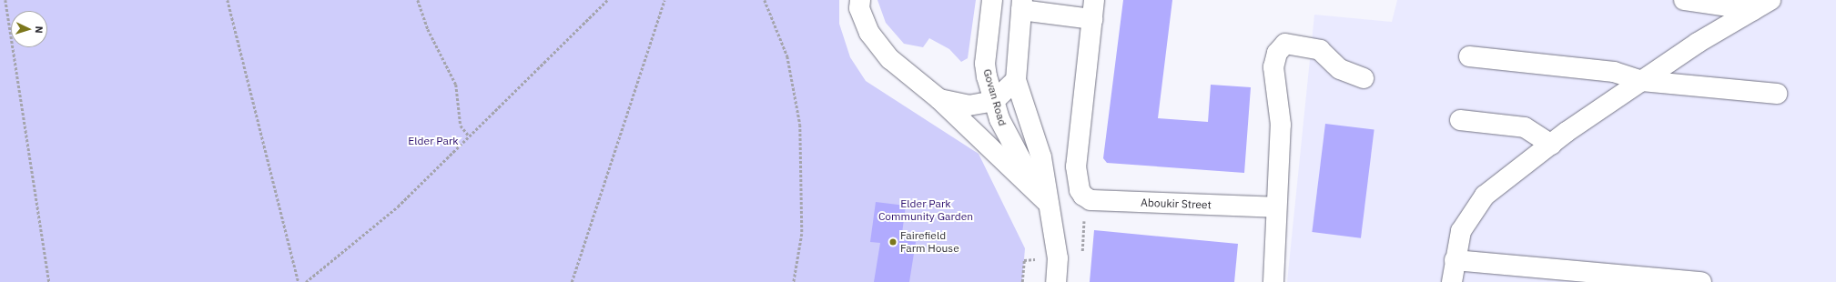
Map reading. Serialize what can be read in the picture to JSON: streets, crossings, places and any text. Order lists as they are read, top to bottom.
{
  "streets": {
    "street": ["Govan Road", "Aboukir Street"]
  },
  "parks": ["Elder Park", "Elder Park Community Garden"],
  "places": ["Fairefield Farm House"],
  "north": "right"
}
